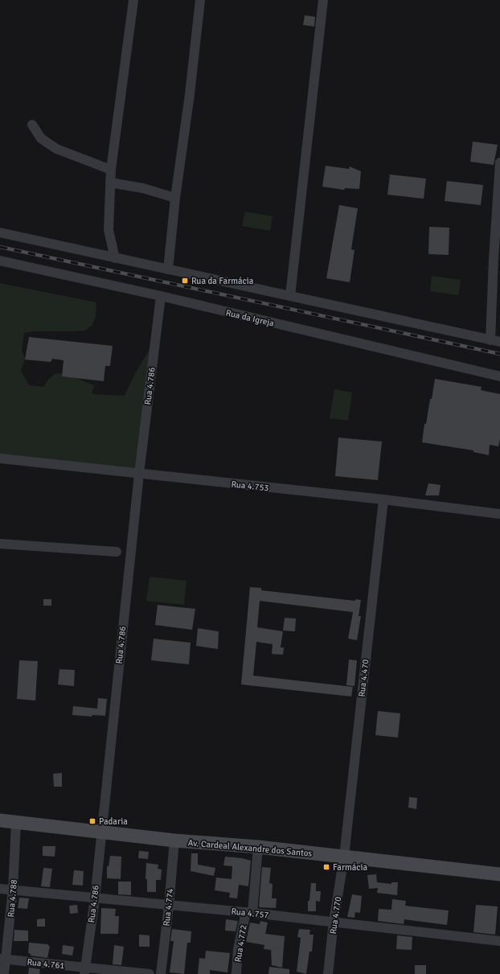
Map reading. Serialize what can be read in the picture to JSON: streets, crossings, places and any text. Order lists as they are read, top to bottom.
{
  "streets": {
    "main road": ["Av. Cardeal Alexandre dos Santos"],
    "street": [
      "Rua da Igreja",
      "Rua 4.786",
      "Rua 4.753",
      "Rua 4.470",
      "Rua 4.788",
      "Rua 4.774",
      "Rua 4.757",
      "Rua 4.770",
      "Rua 4.772",
      "Rua 4.761"
    ]
  },
  "crossings": [
    ["Rua da Igreja", "Rua 4.786"],
    ["Rua 4.786", "Rua 4.753"],
    ["Rua 4.786", "Av. Cardeal Alexandre dos Santos"],
    ["Rua 4.786", "Rua 4.757"],
    ["Rua 4.786", "Rua 4.761"],
    ["Rua 4.753", "Rua 4.470"],
    ["Rua 4.470", "Av. Cardeal Alexandre dos Santos"],
    ["Rua 4.470", "Rua 4.770"],
    ["Av. Cardeal Alexandre dos Santos", "Rua 4.788"],
    ["Av. Cardeal Alexandre dos Santos", "Rua 4.774"],
    ["Av. Cardeal Alexandre dos Santos", "Rua 4.770"],
    ["Av. Cardeal Alexandre dos Santos", "Rua 4.772"],
    ["Rua 4.788", "Rua 4.757"],
    ["Rua 4.788", "Rua 4.761"],
    ["Rua 4.774", "Rua 4.757"],
    ["Rua 4.757", "Rua 4.770"],
    ["Rua 4.757", "Rua 4.772"]
  ],
  "places": {
    "transit": ["Rua da Farmácia", "Padaria", "Farmácia"]
  }
}
